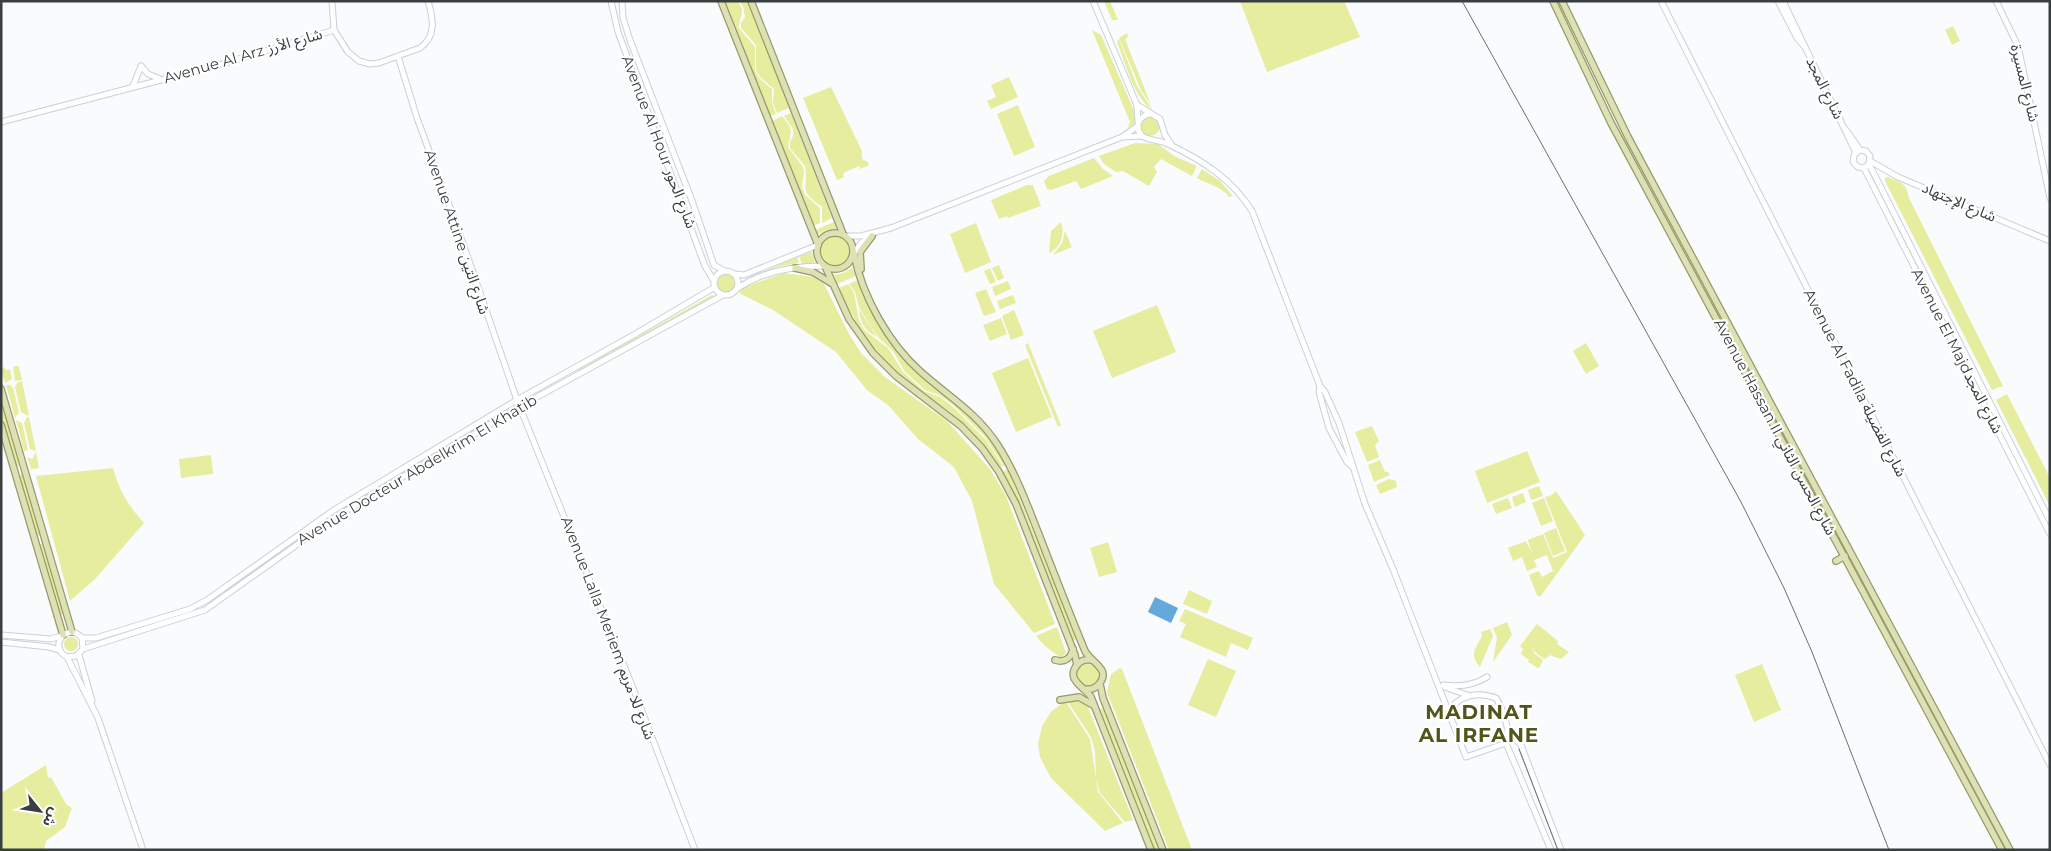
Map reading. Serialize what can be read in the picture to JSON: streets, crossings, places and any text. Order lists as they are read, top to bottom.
{
  "streets": {
    "main road": ["Avenue Hassan II شارع الحسن الثاني"],
    "street": [
      "Avenue Al Arz شارع الأرز",
      "شارع المسيرة",
      "شارع المجد",
      "Avenue Al Hour شارع الحور",
      "شارع الإجتهاد",
      "Avenue Attine شارع التين",
      "Avenue El Majdشارع المجد",
      "Avenue Al Fadila شارع الفضيلة",
      "Avenue Docteur Abdelkrim El Khatib",
      "Avenue Lalla Meriem شارع للا مريم"
    ]
  },
  "crossings": [
    ["Avenue Al Arz شارع الأرز", "Avenue Attine شارع التين"],
    ["شارع المجد", "شارع الإجتهاد"],
    ["شارع المجد", "Avenue El Majdشارع المجد"],
    ["Avenue Al Hour شارع الحور", "Avenue Docteur Abdelkrim El Khatib"],
    ["شارع الإجتهاد", "Avenue El Majdشارع المجد"],
    ["Avenue Attine شارع التين", "Avenue Docteur Abdelkrim El Khatib"],
    ["Avenue Attine شارع التين", "Avenue Lalla Meriem شارع للا مريم"],
    ["Avenue Docteur Abdelkrim El Khatib", "Avenue Lalla Meriem شارع للا مريم"]
  ],
  "districts": ["MADINAT AL IRFANE"],
  "north": "bottom right"
}
